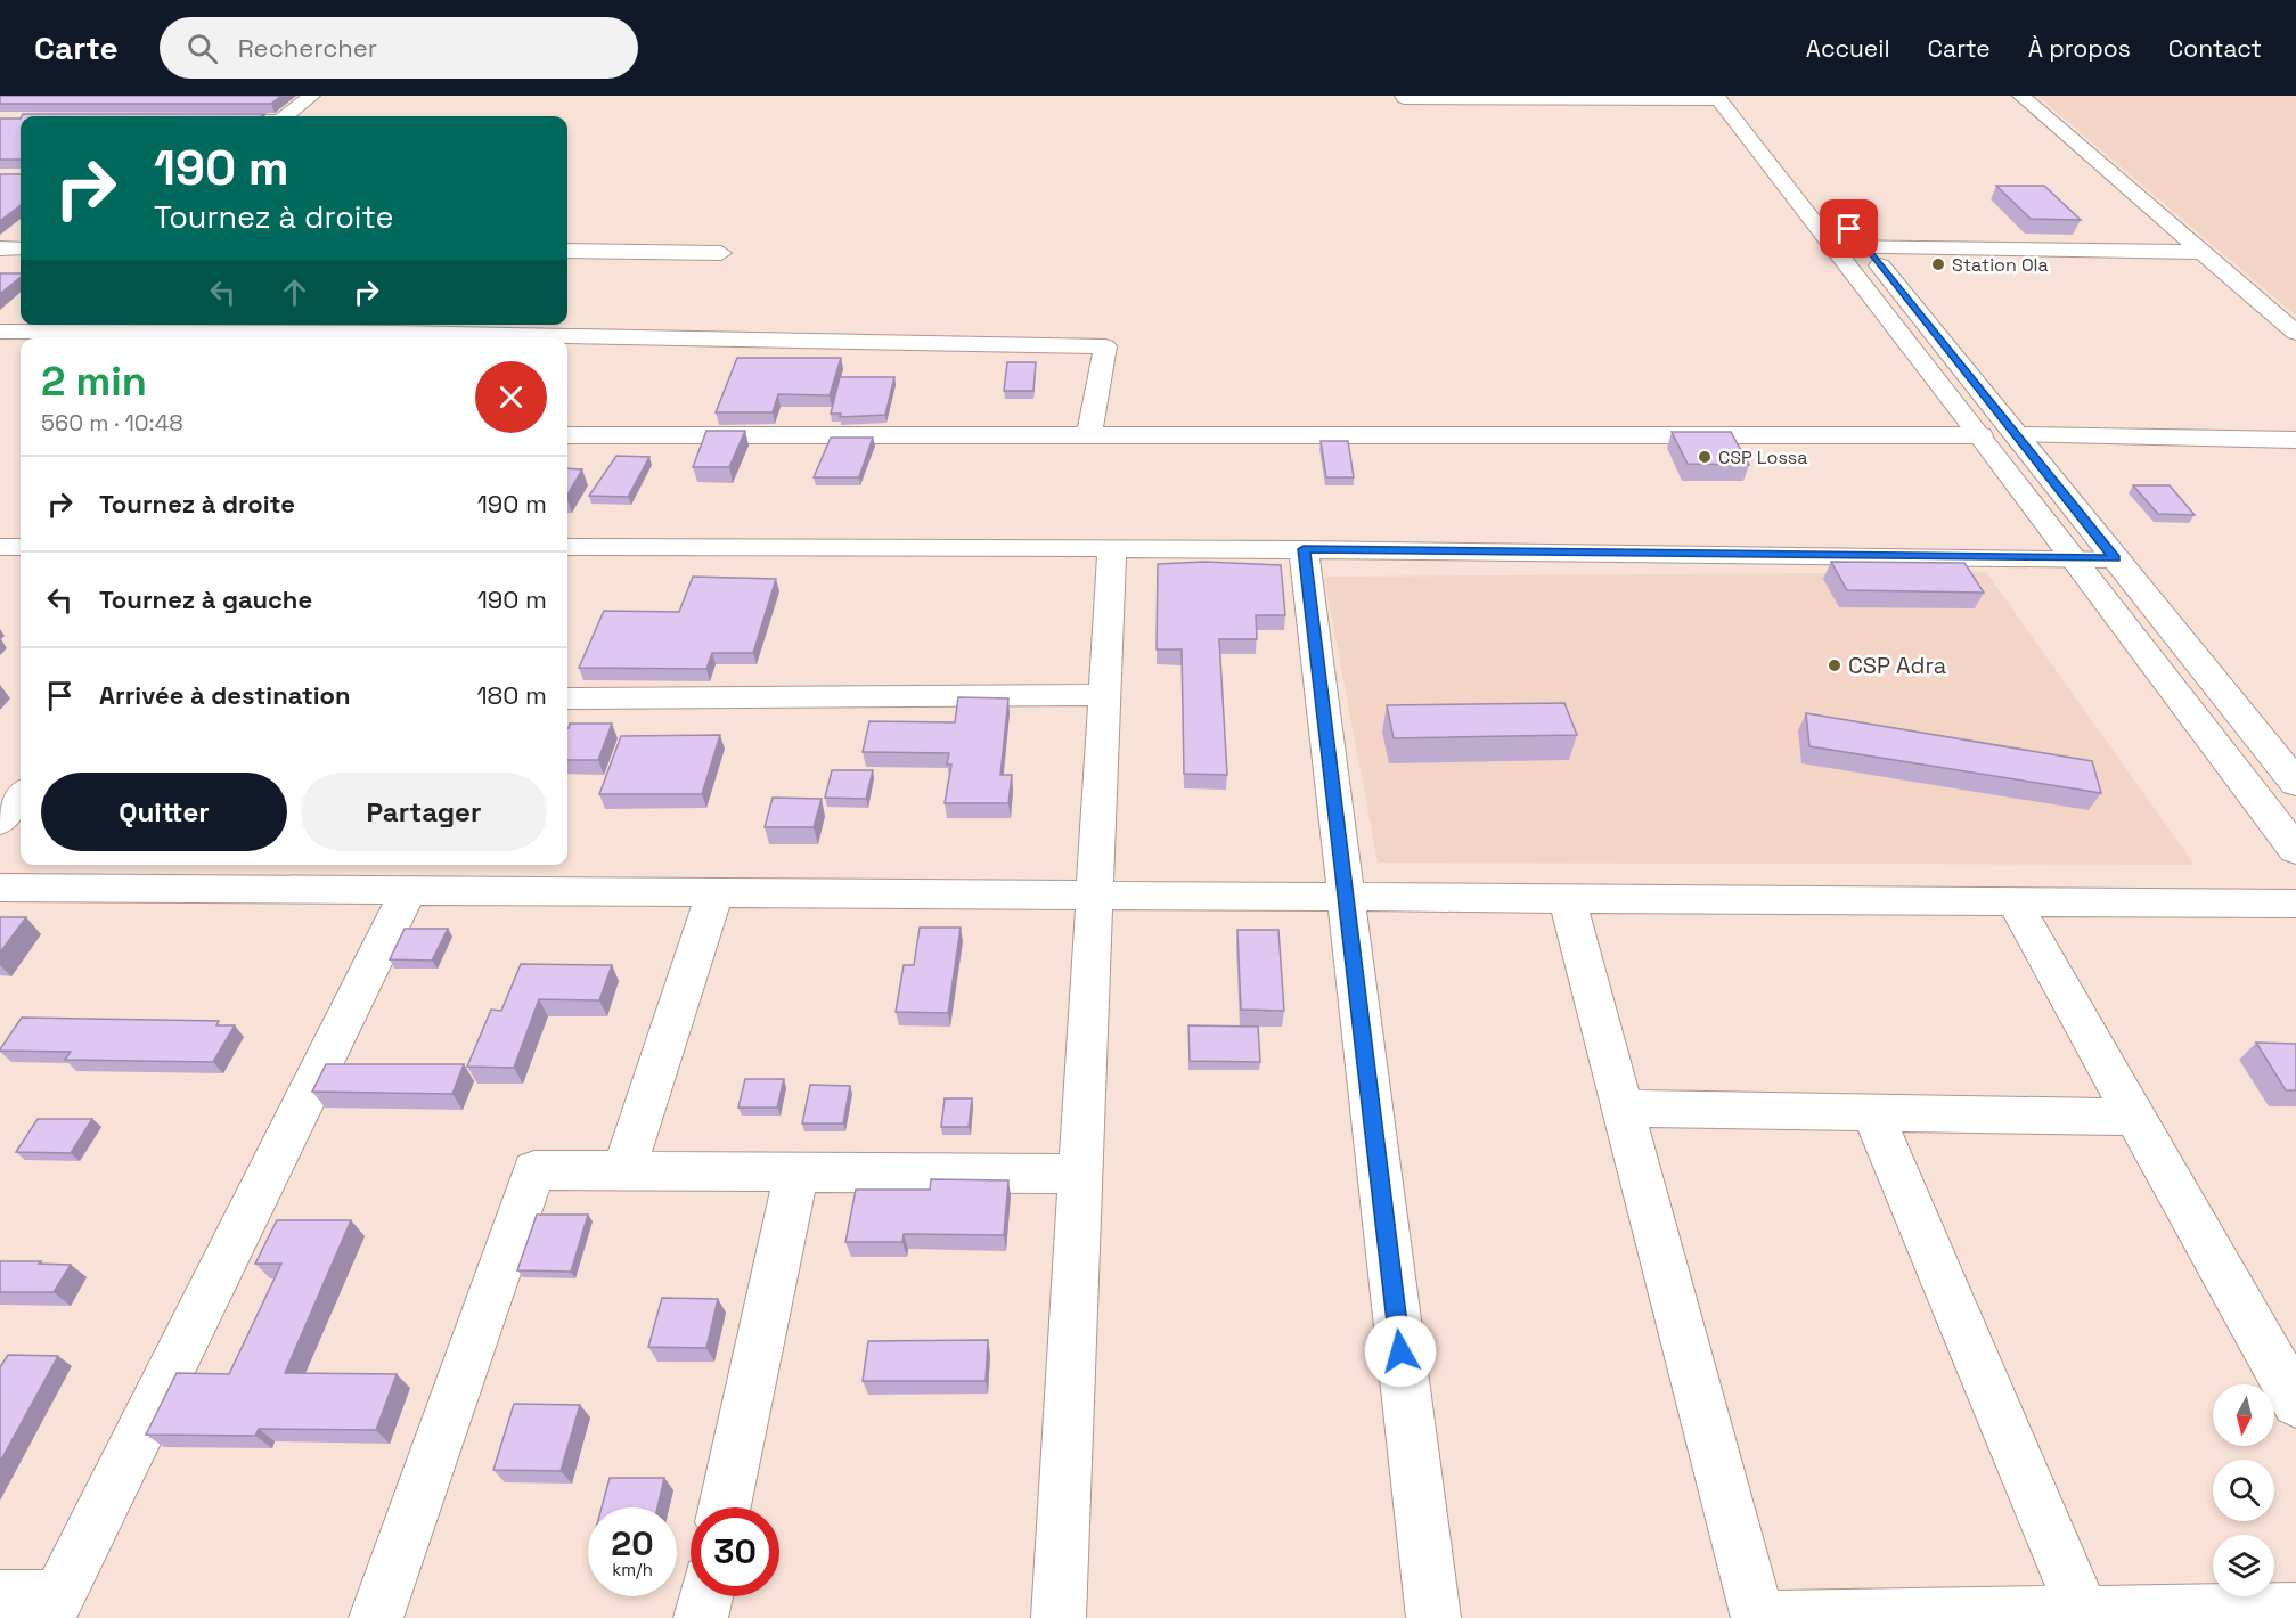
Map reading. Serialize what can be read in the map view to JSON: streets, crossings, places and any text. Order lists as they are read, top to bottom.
{
  "places": ["Station Ola", "CSP Lossa", "CSP Adra"],
  "north": "bottom",
  "page": {
    "header": "Carte",
    "search": "Rechercher",
    "nav": [
      "Accueil",
      "Carte",
      "À propos",
      "Contact"
    ],
    "turn": ["190 m", "Tournez à droite"],
    "heading": ["2 min", "560 m · 10:48"],
    "list": [
      {
        "name": "Tournez à droite",
        "value": "190 m"
      },
      {
        "name": "Tournez à gauche",
        "value": "190 m"
      },
      {
        "name": "Arrivée à destination",
        "value": "180 m"
      }
    ],
    "buttons": ["Quitter", "Partager"],
    "speed": "20 km/h",
    "limit": "30"
  }
}
